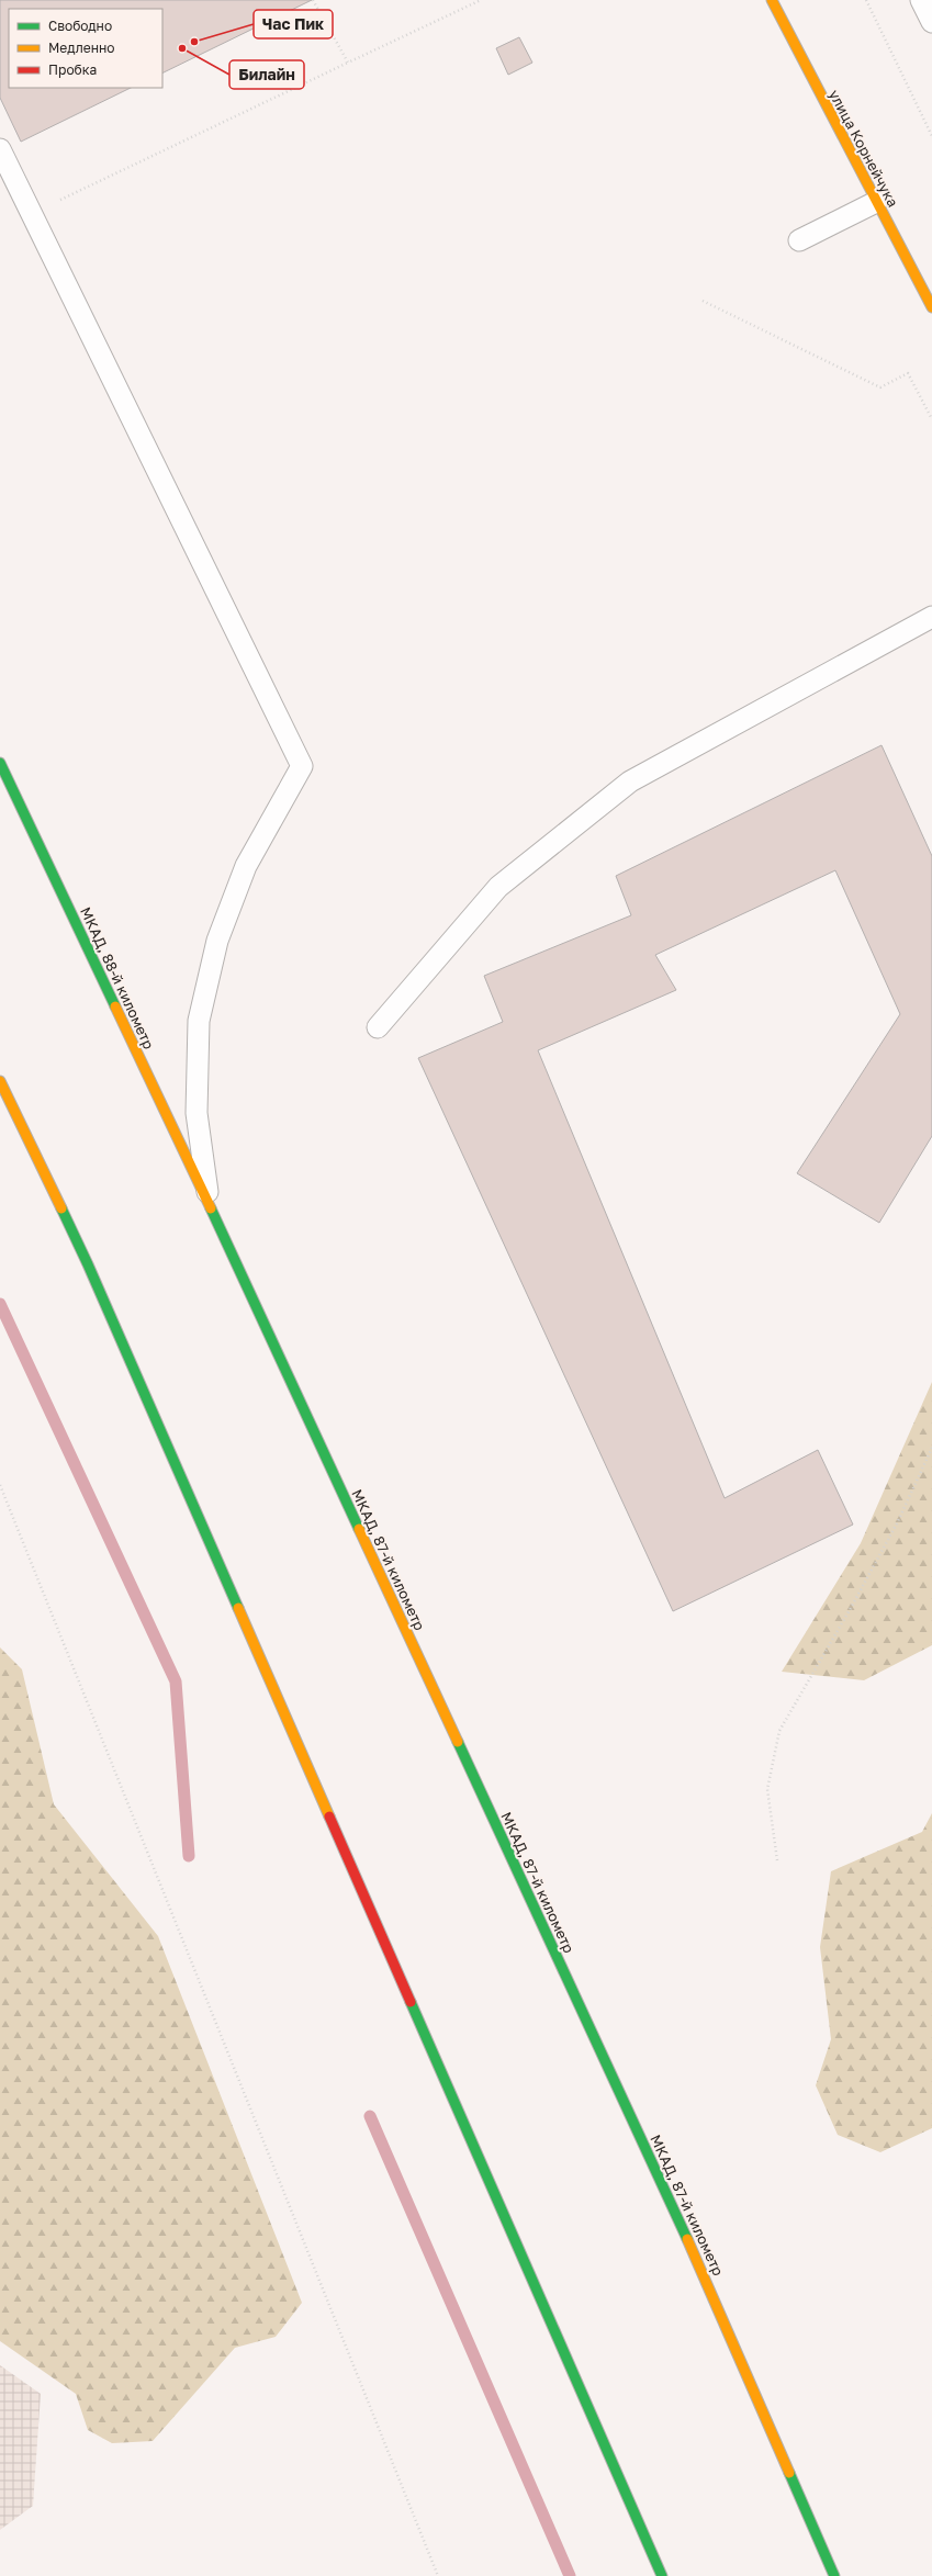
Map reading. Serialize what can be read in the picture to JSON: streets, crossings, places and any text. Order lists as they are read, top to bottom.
{
  "streets": {
    "main road": ["улица Корнейчука", "МКАД, 88-й километр", "МКАД, 87-й километр"]
  },
  "crossings": [
    ["МКАД, 88-й километр", "МКАД, 87-й километр"]
  ],
  "places": ["Час Пик", "Билайн"],
  "legend": ["Свободно", "Медленно", "Пробка"]
}
